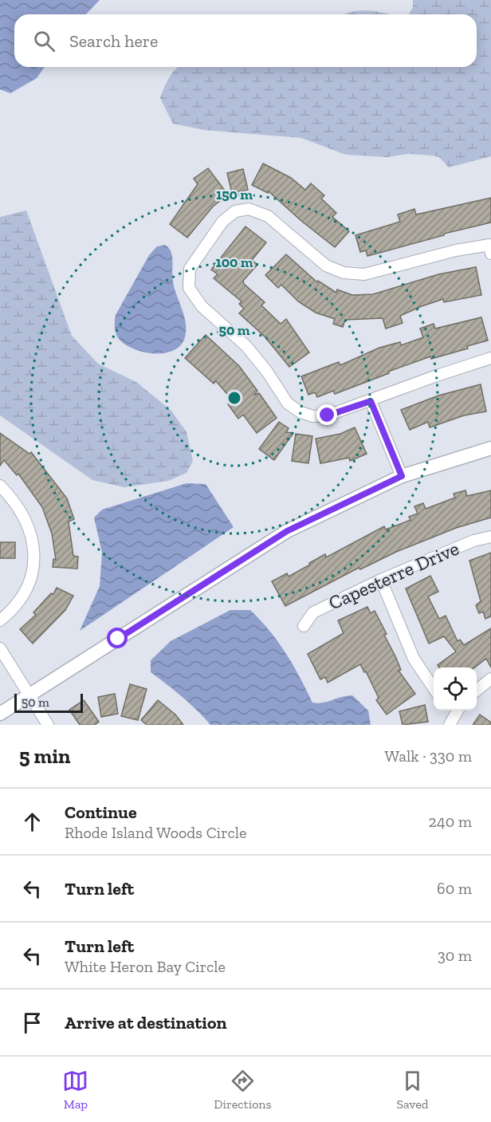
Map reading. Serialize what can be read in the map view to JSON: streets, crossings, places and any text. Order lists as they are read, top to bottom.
{
  "streets": {
    "street": ["Capesterre Drive"]
  },
  "scale_bar": "50 m",
  "page": {
    "search": "Search here",
    "scale": "50 m",
    "heading": ["5 min", "Walk · 330 m"],
    "list": [
      ["Continue", "Rhode Island Woods Circle", "240 m"],
      ["Turn left", "60 m"],
      ["Turn left", "White Heron Bay Circle", "30 m"],
      "Arrive at destination"
    ],
    "nav": ["Map", "Directions", "Saved"]
  },
  "rings": ["150 m", "100 m", "50 m"]
}
